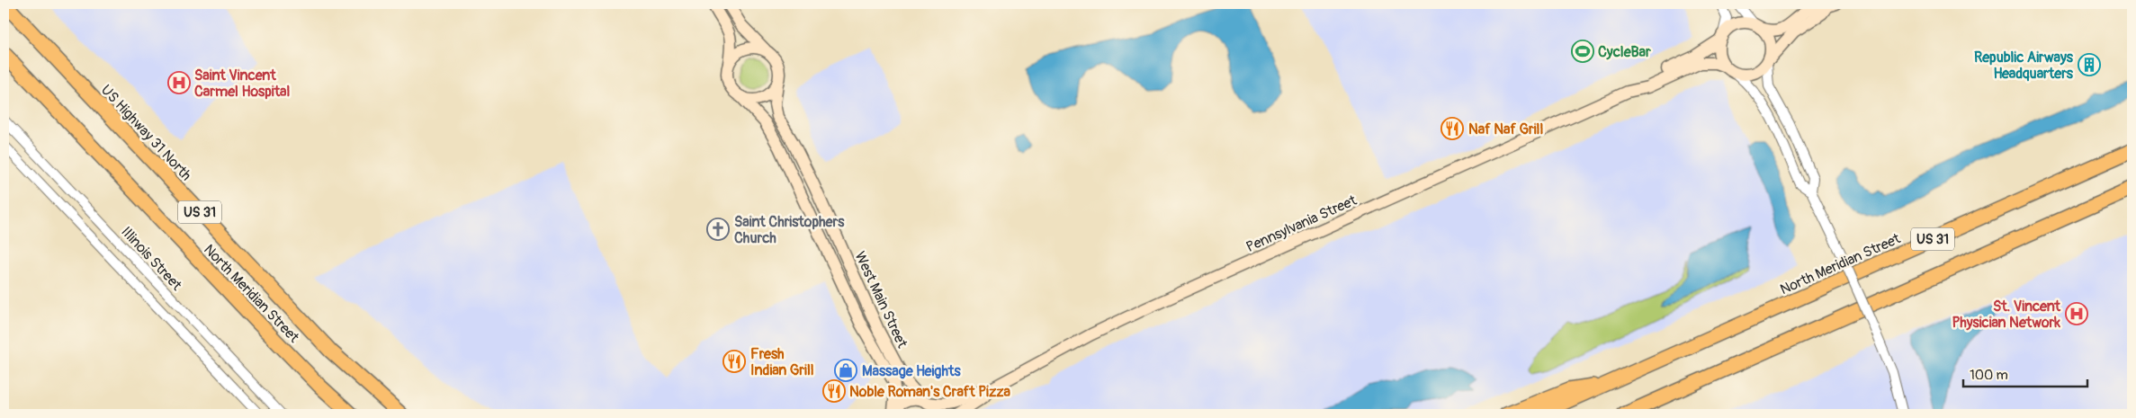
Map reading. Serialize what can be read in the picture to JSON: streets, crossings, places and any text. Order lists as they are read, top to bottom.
{
  "streets": {
    "highway": ["US Highway 31 North", "US 31", "North Meridian Street"],
    "main road": ["Pennsylvania Street", "West Main Street"],
    "street": ["Illinois Street"]
  },
  "crossings": [
    ["US 31", "North Meridian Street"],
    ["Pennsylvania Street", "West Main Street"]
  ],
  "places": {
    "sports": ["CycleBar"],
    "building": ["Republic Airways Headquarters"],
    "hospital": ["Saint Vincent Carmel Hospital", "St. Vincent Physician Network"],
    "restaurant": ["Naf Naf Grill", "Fresh Indian Grill", "Noble Roman's Craft Pizza"],
    "church": ["Saint Christophers Church"],
    "shop": ["Massage Heights"]
  },
  "scale_bar": "100 m"
}
